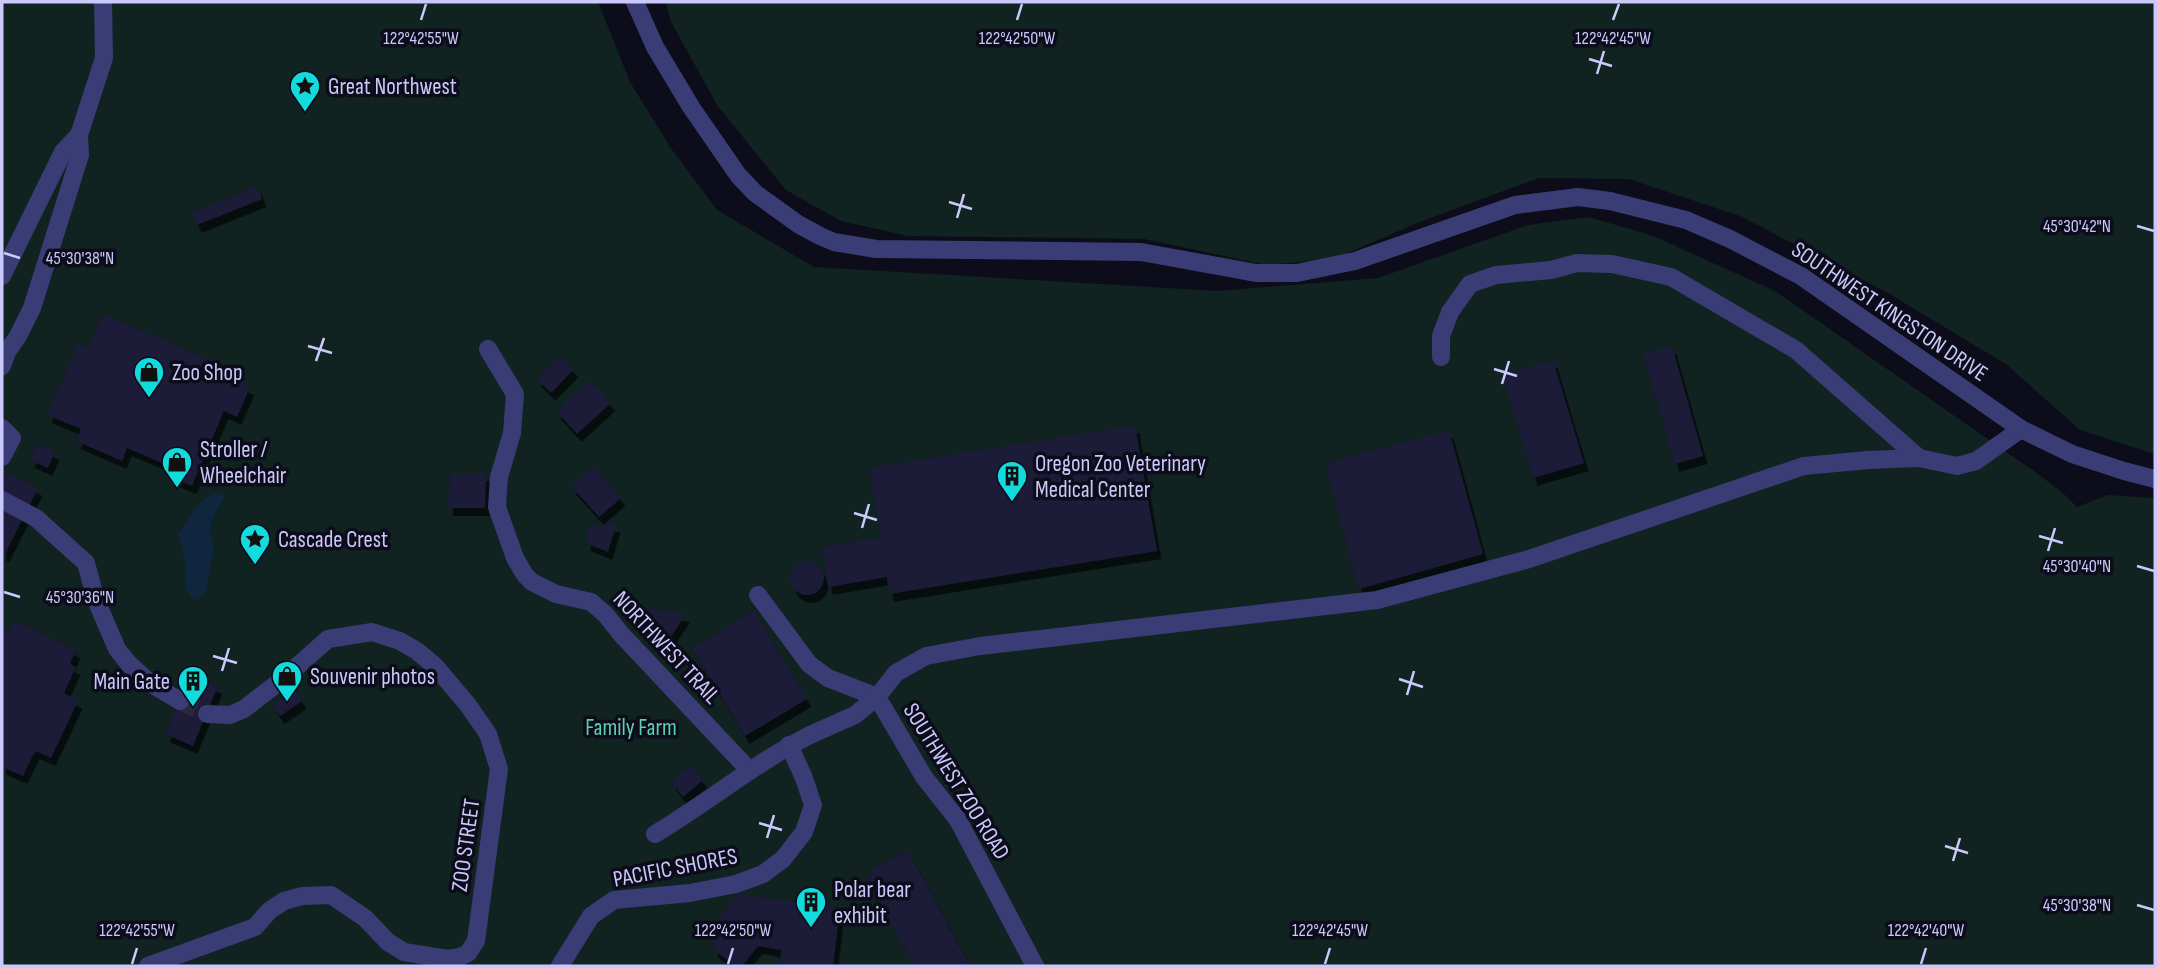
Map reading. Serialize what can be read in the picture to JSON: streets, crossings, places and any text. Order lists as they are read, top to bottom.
{
  "streets": {
    "street": [
      "SOUTHWEST KINGSTON DRIVE",
      "NORTHWEST TRAIL",
      "SOUTHWEST ZOO ROAD",
      "ZOO STREET",
      "PACIFIC SHORES"
    ]
  },
  "parks": ["Family Farm"],
  "places": {
    "place": ["Great Northwest", "Cascade Crest"],
    "shop": ["Zoo Shop", "Stroller / Wheelchair", "Souvenir photos"],
    "building": ["Oregon Zoo Veterinary Medical Center", "Main Gate", "Polar bear exhibit"]
  },
  "coordinates": [
    "122°42'55\"W",
    "122°42'50\"W",
    "122°42'45\"W",
    "45°30'42\"N",
    "45°30'38\"N",
    "45°30'40\"N",
    "45°30'36\"N",
    "122°42'40\"W"
  ]
}
